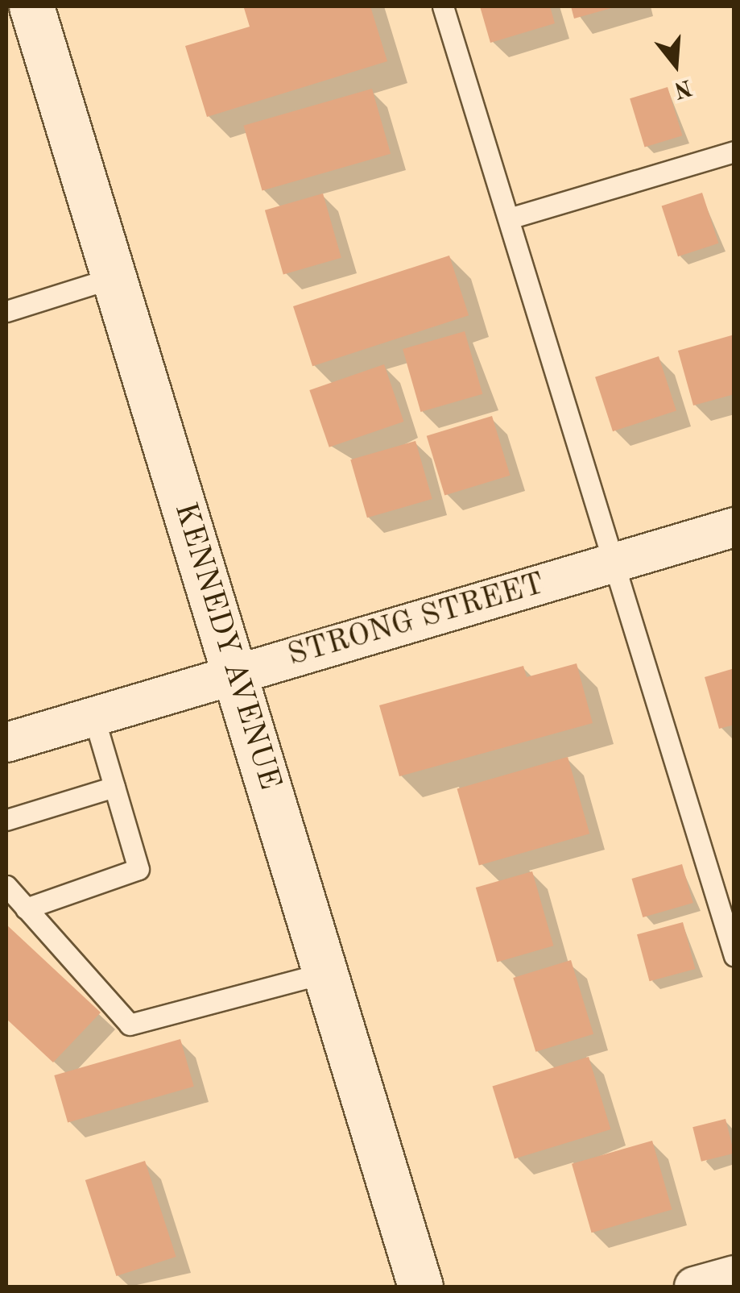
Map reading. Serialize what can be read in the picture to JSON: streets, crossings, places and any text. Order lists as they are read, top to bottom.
{
  "streets": {
    "street": ["STRONG STREET", "KENNEDY AVENUE"]
  },
  "crossings": [
    ["STRONG STREET", "KENNEDY AVENUE"]
  ],
  "north": "bottom"
}
